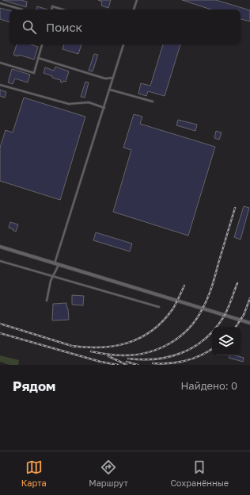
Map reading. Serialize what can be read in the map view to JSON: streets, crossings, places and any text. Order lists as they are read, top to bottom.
{
  "page": {
    "search": "Поиск",
    "heading": ["Рядом", "Найдено: 0"],
    "nav": ["Карта", "Маршрут", "Сохранённые"]
  }
}
